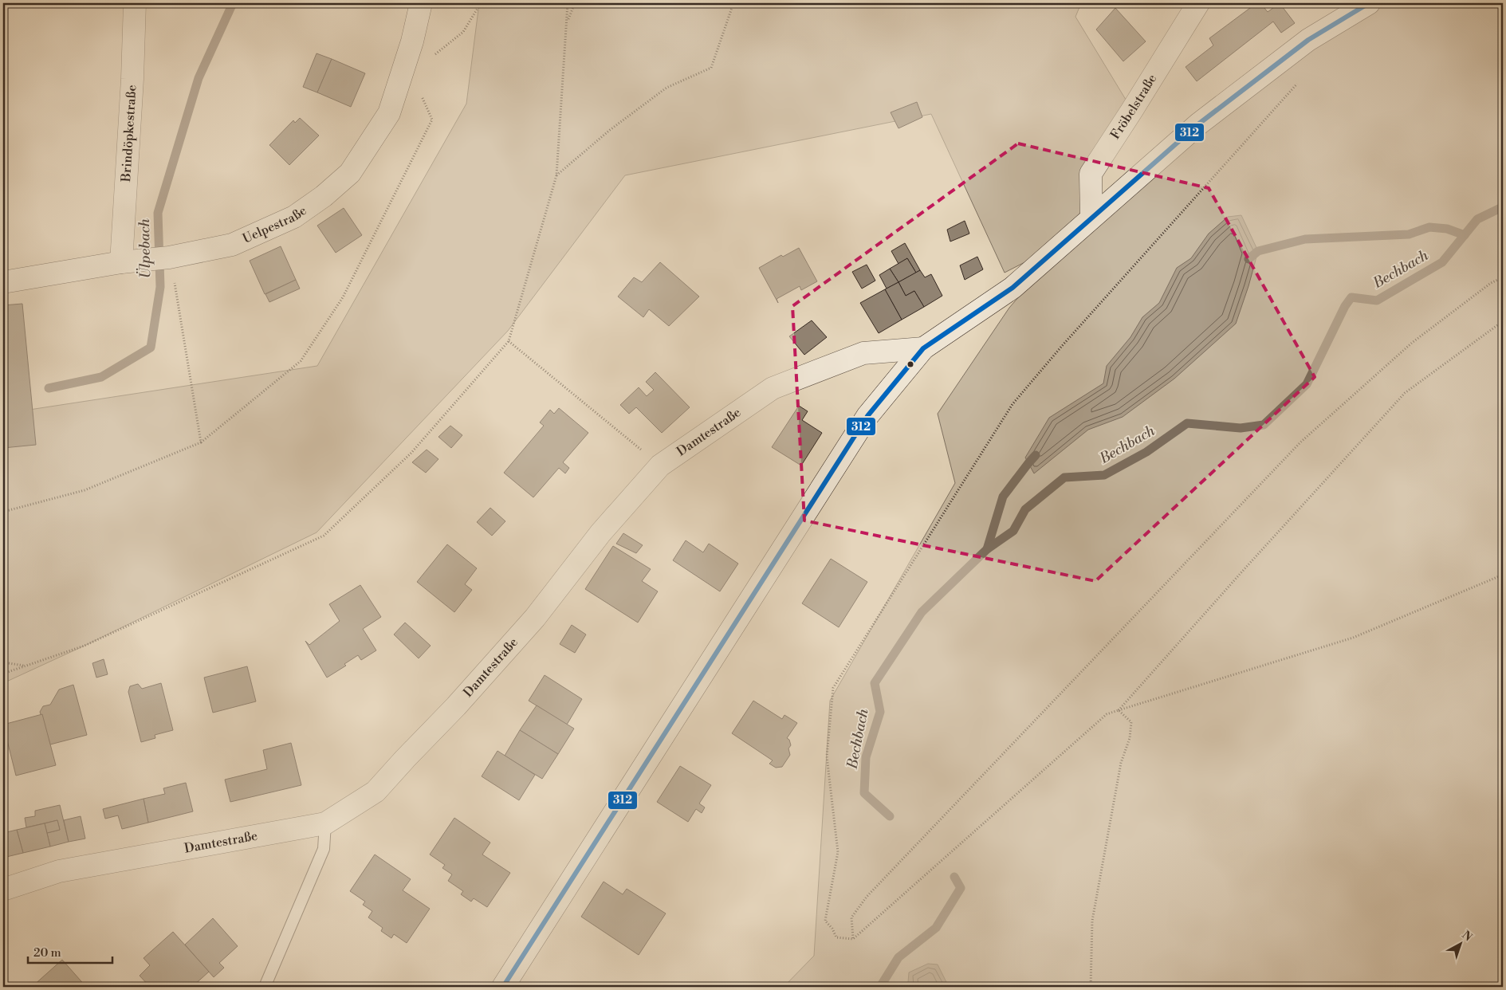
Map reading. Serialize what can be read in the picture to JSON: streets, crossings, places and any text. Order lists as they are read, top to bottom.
{
  "streets": {
    "main road": [
      "Fröbelstraße",
      "Brindöpkestraße",
      "Uelpestraße",
      "Damtestraße"
    ]
  },
  "crossings": [
    ["Brindöpkestraße", "Uelpestraße"]
  ],
  "water": ["Ülpebach", "Bechbach"],
  "lines": ["transit line 312"],
  "scale_bar": "20 m",
  "north": "top right"
}
